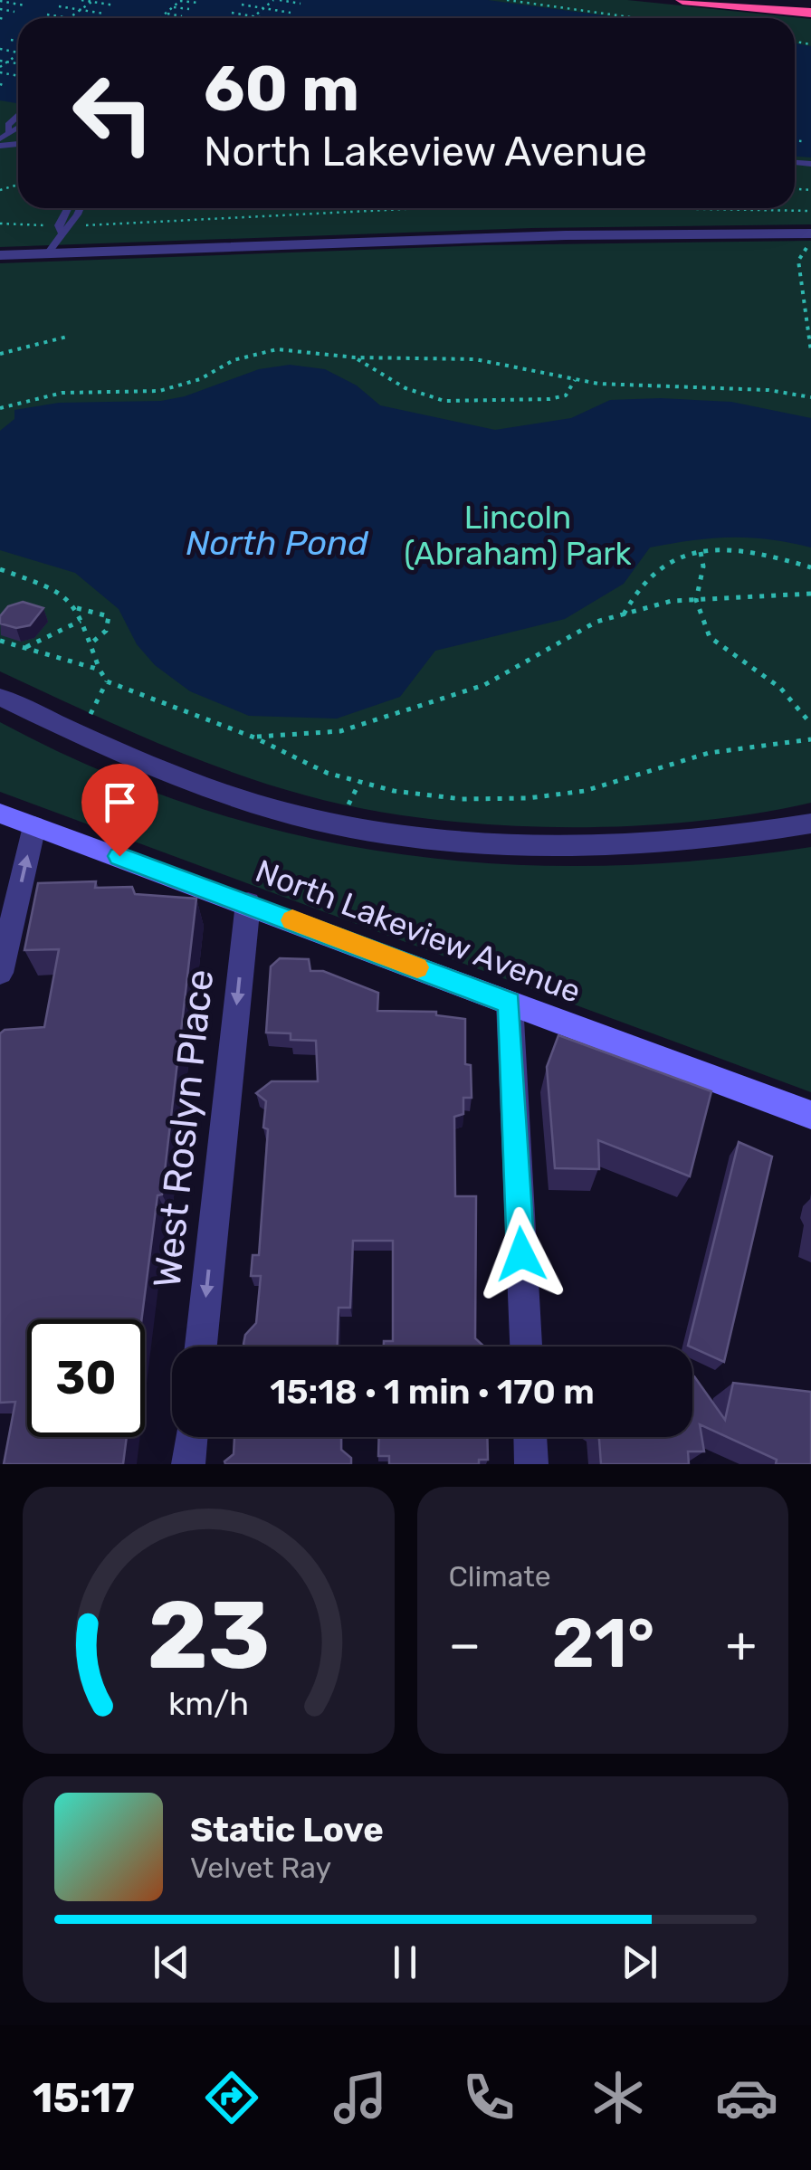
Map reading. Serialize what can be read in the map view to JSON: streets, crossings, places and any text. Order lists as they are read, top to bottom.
{
  "streets": {
    "main road": ["North Lakeview Avenue"],
    "street": ["West Roslyn Place"]
  },
  "crossings": [
    ["North Lakeview Avenue", "West Roslyn Place"]
  ],
  "one_way": ["West Roslyn Place"],
  "water": ["North Pond"],
  "parks": ["Lincoln (Abraham) Park"],
  "page": {
    "turn": ["60 m", "North Lakeview Avenue"],
    "limit": "30",
    "trip": "15:18 · 1 min · 170 m",
    "tile": "Climate",
    "heat": ["−", "21°", "+"],
    "song": ["Static Love", "Velvet Ray"],
    "tabs": "15:17",
    "gauge": ["23", "km/h"]
  }
}
